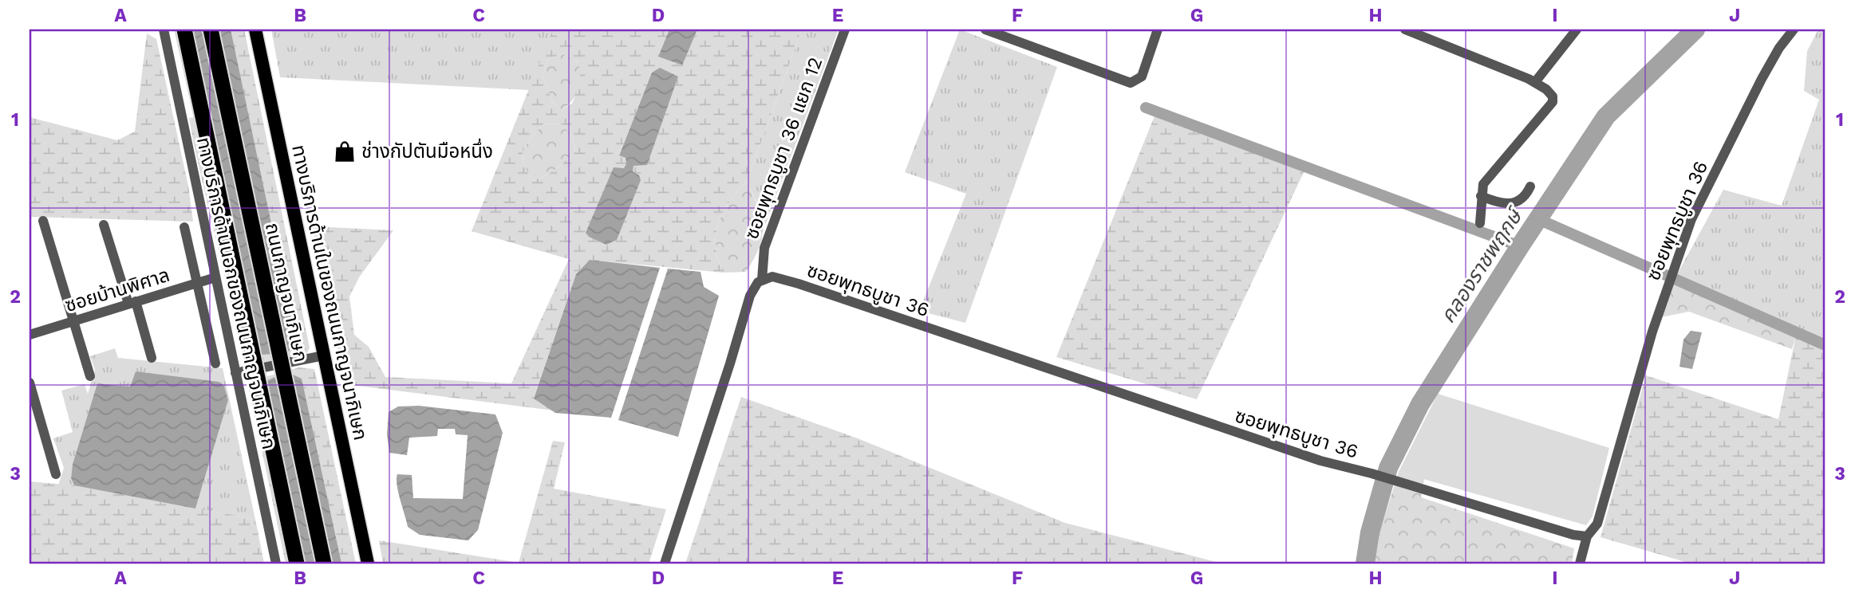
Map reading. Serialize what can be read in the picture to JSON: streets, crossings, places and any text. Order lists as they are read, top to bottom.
{
  "streets": {
    "highway": ["ถนนกาญจนาภิเษก"],
    "main road": ["ทางบริการด้านในของถนนกาญจนาภิเษก"],
    "street": [
      "ซอยพุทธบูชา 36 แยก 12",
      "ซอยพุทธบูชา 36",
      "ซอยบ้านพิศาล",
      "ทางบริการด้านนอกของถนนกาญจนาภิเษก"
    ]
  },
  "crossings": [
    ["ซอยพุทธบูชา 36 แยก 12", "ซอยพุทธบูชา 36"],
    ["ซอยบ้านพิศาล", "ทางบริการด้านนอกของถนนกาญจนาภิเษก"]
  ],
  "water": ["คลองราชพฤกษ์"],
  "places": {
    "shop": ["ช่างกัปตันมือหนึ่ง"]
  },
  "grid": {
    "columns": [
      "A",
      "B",
      "C",
      "D",
      "E",
      "F",
      "G",
      "H",
      "I",
      "J"
    ],
    "rows": ["1", "2", "3"]
  }
}
